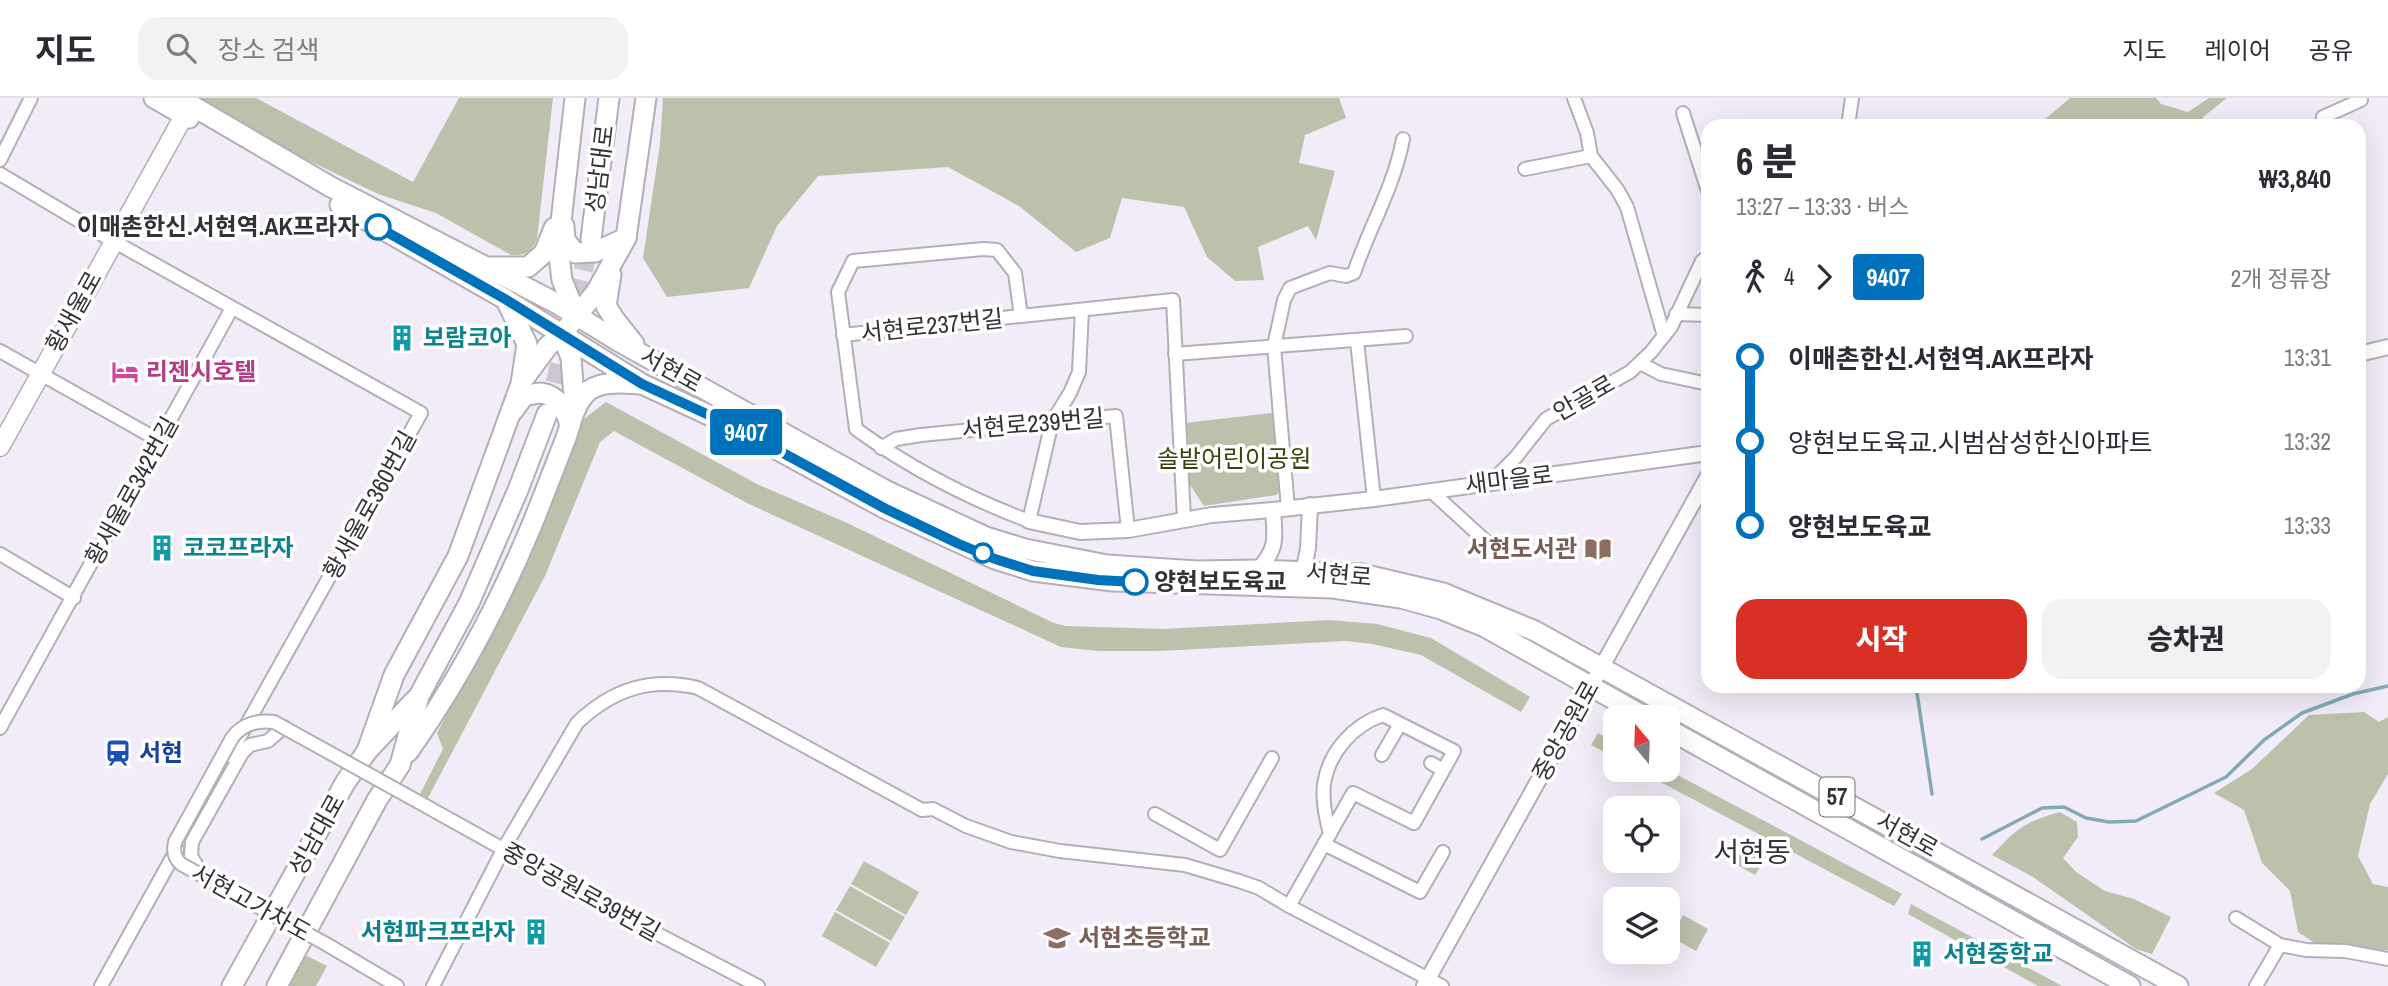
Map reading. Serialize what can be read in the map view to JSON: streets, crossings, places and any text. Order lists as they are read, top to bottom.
{
  "streets": {
    "main road": [
      "성남대로",
      "황새울로",
      "서현로",
      "57"
    ],
    "street": [
      "서현로237번길",
      "안골로",
      "서현로239번길",
      "새마을로",
      "황새울로342번길",
      "황새울로360번길",
      "중앙공원로",
      "중앙공원로39번길",
      "서현고가차도"
    ]
  },
  "crossings": [
    ["황새울로", "서현로"],
    ["황새울로", "황새울로360번길"],
    ["서현로237번길", "서현로239번길"],
    ["서현로", "중앙공원로"],
    ["안골로", "새마을로"],
    ["서현로239번길", "새마을로"],
    ["황새울로342번길", "황새울로360번길"],
    ["중앙공원로39번길", "서현고가차도"]
  ],
  "districts": ["서현동"],
  "parks": ["솔밭어린이공원"],
  "places": {
    "other": ["이매촌한신.서현역.AK프라자", "양현보도육교"],
    "building": [
      "보람코아",
      "코코프라자",
      "서현파크프라자",
      "서현중학교"
    ],
    "hotel": ["리젠시호텔"],
    "library": ["서현도서관"],
    "station": ["서현"],
    "school or university": ["서현초등학교"]
  },
  "lines": ["bus line 9407"],
  "north": "top",
  "page": {
    "header": "지도",
    "search": "장소 검색",
    "nav": ["지도", "레이어", "공유"],
    "on_map": "9407",
    "heading": ["6 분", "13:27 – 13:33 · 버스", "₩3,840"],
    "legs": ["4", "9407", "2개 정류장"],
    "list": [
      {
        "name": "이매촌한신.서현역.AK프라자",
        "value": "13:31"
      },
      {
        "name": "양현보도육교.시범삼성한신아파트",
        "value": "13:32"
      },
      {
        "name": "양현보도육교",
        "value": "13:33"
      }
    ],
    "buttons": ["시작", "승차권"]
  }
}
